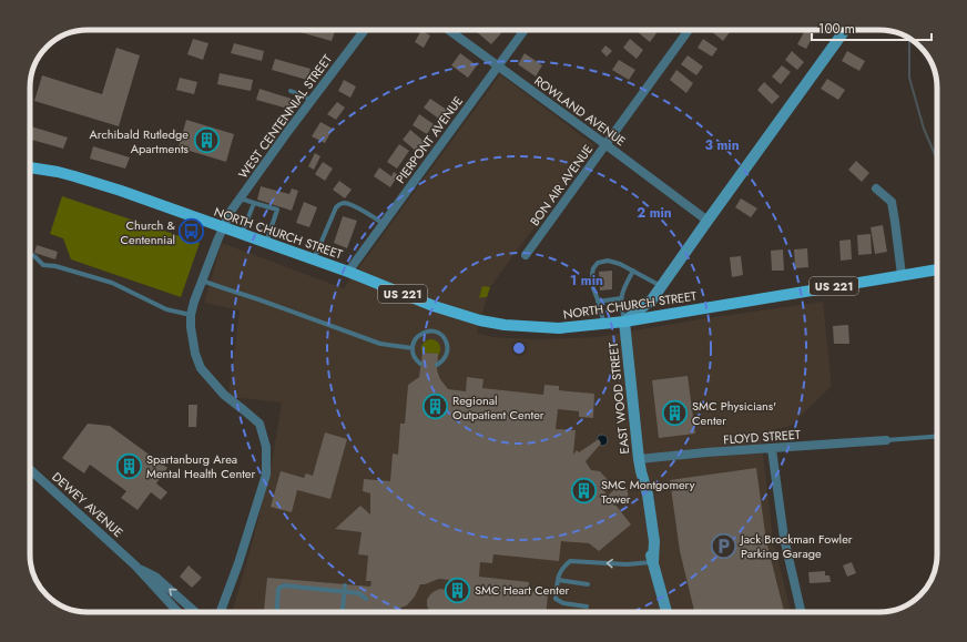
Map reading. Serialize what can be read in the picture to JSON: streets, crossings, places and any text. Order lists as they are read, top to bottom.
{
  "streets": {
    "main road": ["NORTH CHURCH STREET", "US 221"],
    "street": [
      "ROWLAND AVENUE",
      "WEST CENTENNIAL STREET",
      "PIERPONT AVENUE",
      "BON AIR AVENUE",
      "EAST WOOD STREET",
      "FLOYD STREET",
      "DEWEY AVENUE"
    ]
  },
  "crossings": [
    ["ROWLAND AVENUE", "PIERPONT AVENUE"],
    ["ROWLAND AVENUE", "BON AIR AVENUE"],
    ["WEST CENTENNIAL STREET", "NORTH CHURCH STREET"],
    ["PIERPONT AVENUE", "NORTH CHURCH STREET"],
    ["NORTH CHURCH STREET", "EAST WOOD STREET"],
    ["EAST WOOD STREET", "FLOYD STREET"]
  ],
  "places": {
    "building": [
      "Archibald Rutledge Apartments",
      "Regional Outpatient Center",
      "SMC Physicians' Center",
      "Spartanburg Area Mental Health Center",
      "SMC Montgomery Tower",
      "SMC Heart Center"
    ],
    "bus stop": ["Church & Centennial"],
    "parking": ["Jack Brockman Fowler Parking Garage"]
  },
  "scale_bar": "100 m",
  "rings": ["3 min", "2 min", "1 min"]
}
